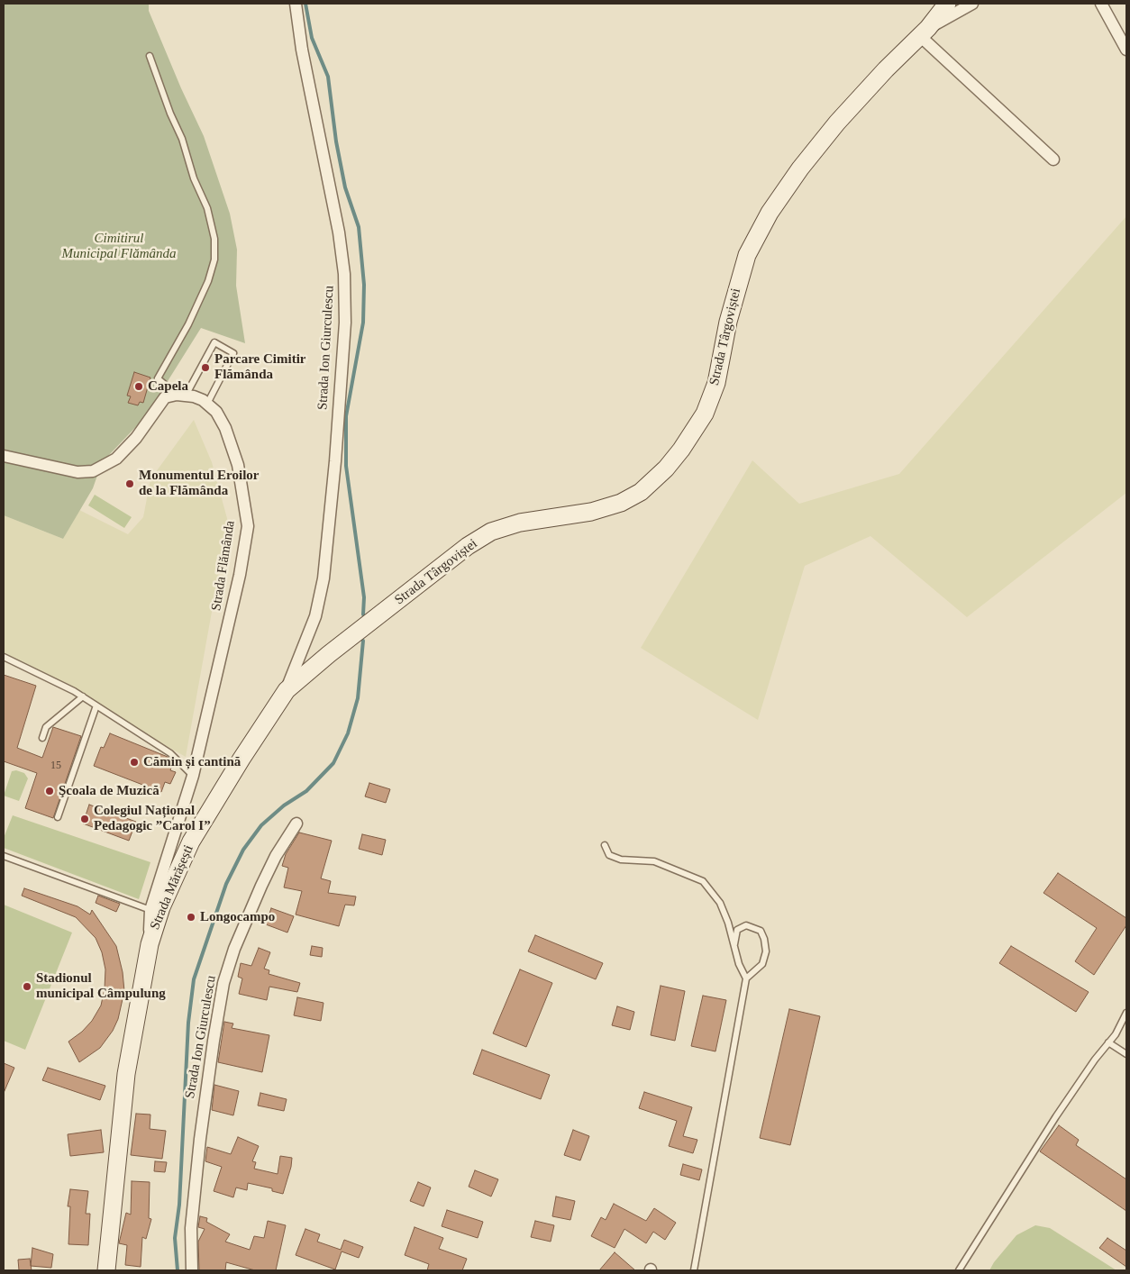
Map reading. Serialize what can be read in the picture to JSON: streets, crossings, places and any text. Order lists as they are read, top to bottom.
{
  "streets": {
    "main road": ["Strada Târgoviștei", "Strada Mărășești"],
    "street": ["Strada Ion Giurculescu", "Strada Flămânda"]
  },
  "crossings": [
    ["Strada Târgoviștei", "Strada Ion Giurculescu"],
    ["Strada Târgoviștei", "Strada Mărășești"],
    ["Strada Ion Giurculescu", "Strada Mărășești"],
    ["Strada Flămânda", "Strada Mărășești"]
  ],
  "parks": ["Cimitirul Municipal Flămânda"],
  "places": [
    "Parcare Cimitir Flămânda",
    "Capela",
    "Monumentul Eroilor de la Flămânda",
    "Cămin și cantină",
    "Şcoala de Muzică",
    "Colegiul Național Pedagogic ”Carol I”",
    "Longocampo",
    "Stadionul municipal Câmpulung"
  ],
  "house_numbers": ["15"]
}
